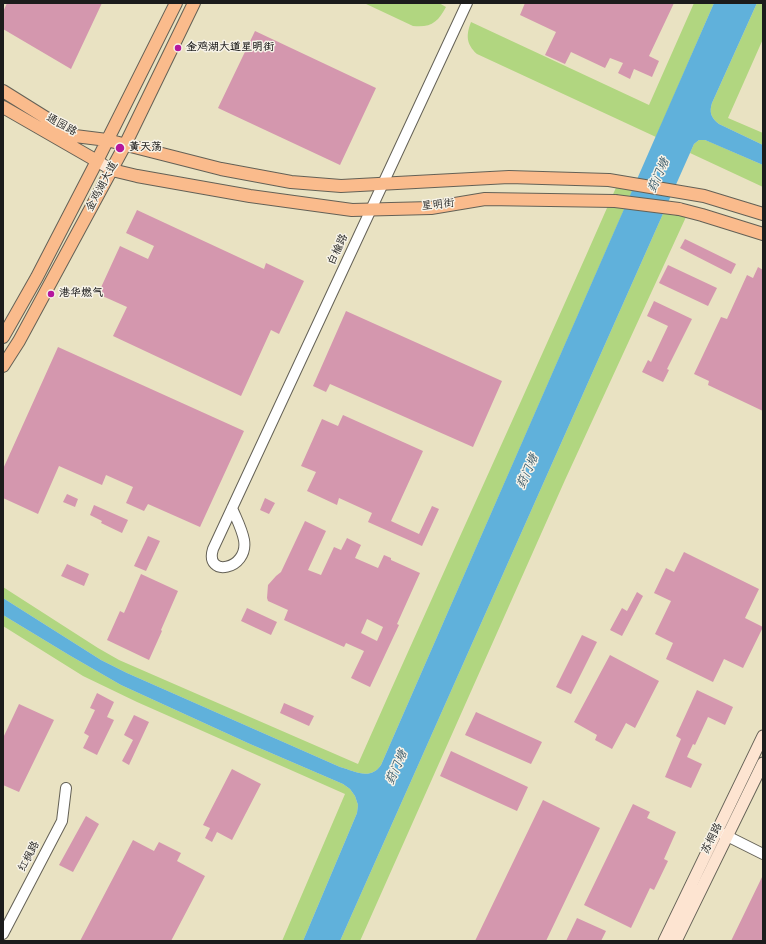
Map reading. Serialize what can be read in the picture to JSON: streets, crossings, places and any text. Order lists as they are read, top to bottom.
{
  "streets": {
    "main road": [
      "通园路",
      "金鸡湖大道",
      "星明街",
      "苏桐路"
    ],
    "street": ["白榆路", "红枫路"]
  },
  "crossings": [
    ["通园路", "金鸡湖大道"],
    ["通园路", "星明街"],
    ["金鸡湖大道", "星明街"],
    ["星明街", "白榆路"]
  ],
  "water": ["葑门塘"],
  "places": ["金鸡湖大道星明街", "黄天荡", "港华燃气"]
}
